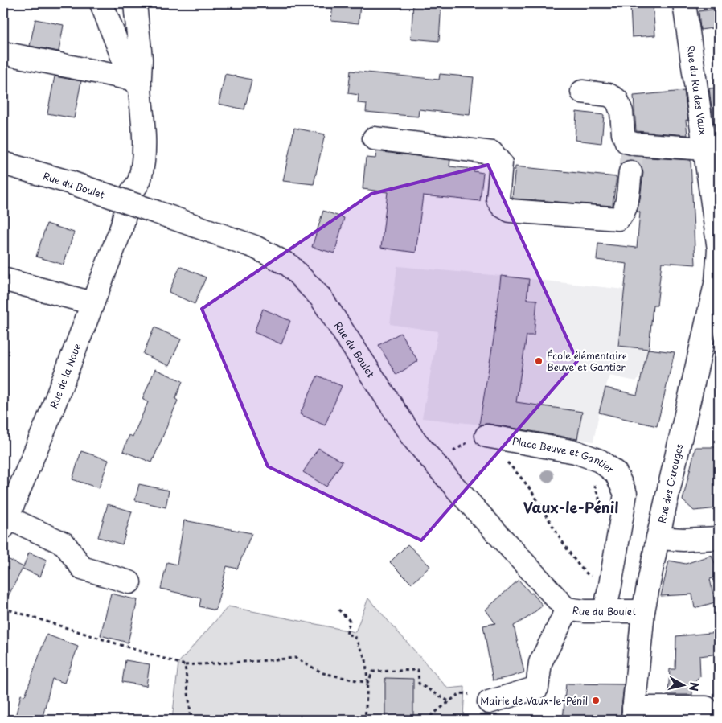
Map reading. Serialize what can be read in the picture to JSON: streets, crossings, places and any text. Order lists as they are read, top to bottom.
{
  "streets": {
    "street": [
      "Rue du Ru des Vaux",
      "Rue du Boulet",
      "Rue de la Noue",
      "Place Beuve et Gantier",
      "Rue des Carouges"
    ]
  },
  "crossings": [
    ["Rue du Ru des Vaux", "Rue des Carouges"],
    ["Rue du Boulet", "Place Beuve et Gantier"],
    ["Rue du Boulet", "Rue des Carouges"]
  ],
  "districts": ["Vaux-le-Pénil"],
  "places": ["École élémentaire Beuve et Gantier", "Mairie de Vaux-le-Pénil"],
  "north": "right"
}
